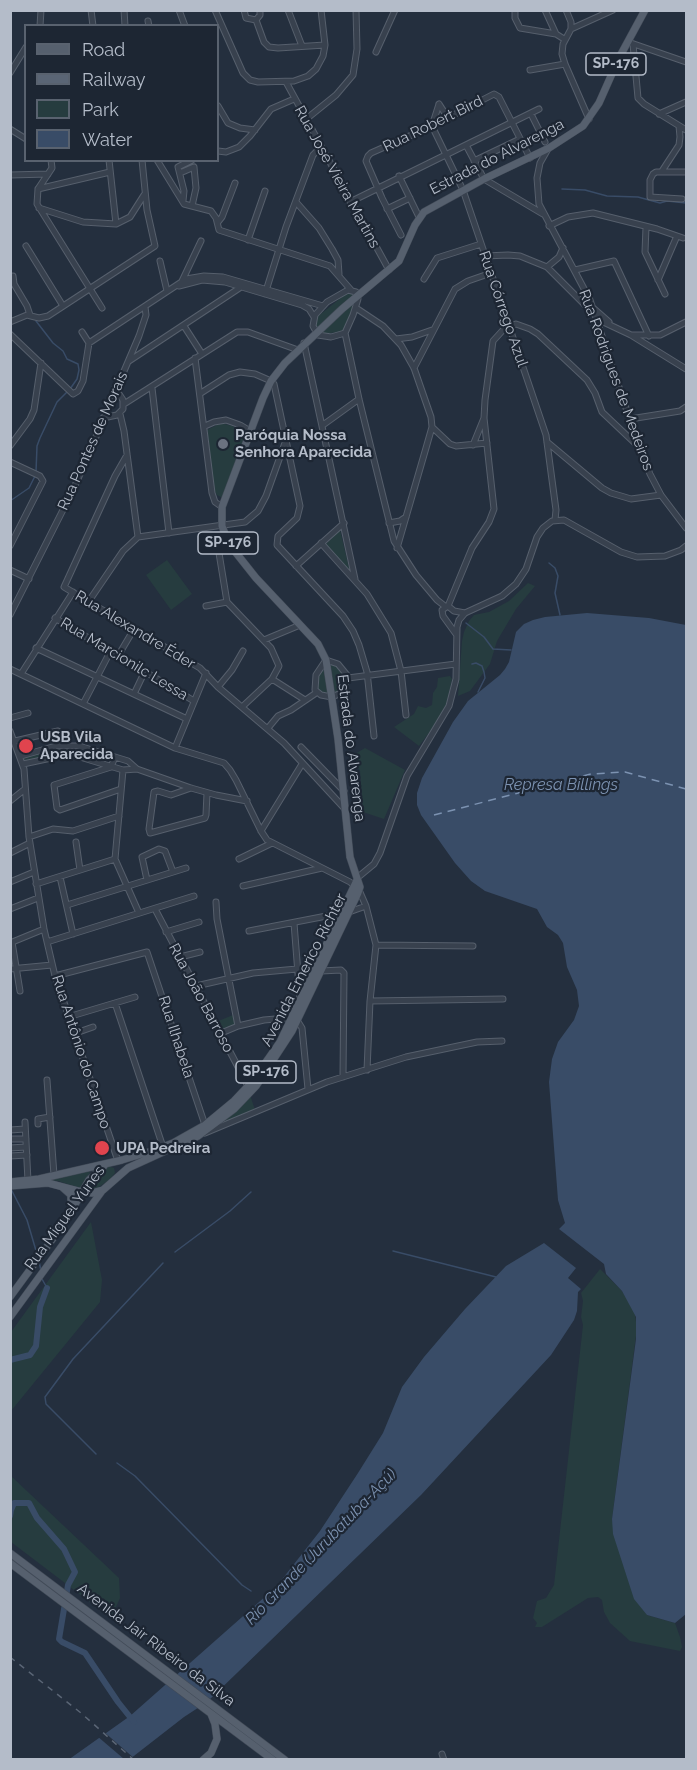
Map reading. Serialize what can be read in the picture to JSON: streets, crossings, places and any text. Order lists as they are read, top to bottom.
{
  "streets": {
    "main road": [
      "SP-176",
      "Estrada do Alvarenga",
      "Avenida Emerico Richter",
      "Rua Miguel Yunes",
      "Avenida Jair Ribeiro da Silva"
    ],
    "street": [
      "Rua Robert Bird",
      "Rua José Vieira Martins",
      "Rua Córrego Azul",
      "Rua Rodrigues de Medeiros",
      "Rua Pontes de Morais",
      "Rua Alexandre Éder",
      "Rua Marcionilc Lessa",
      "Rua João Barroso",
      "Rua Ilhabela",
      "Rua Antônio do Campo"
    ]
  },
  "crossings": [
    ["Rua Robert Bird", "Rua Córrego Azul"],
    ["Estrada do Alvarenga", "Rua José Vieira Martins"],
    ["Estrada do Alvarenga", "Rua Córrego Azul"],
    ["Estrada do Alvarenga", "Rua Rodrigues de Medeiros"],
    ["Estrada do Alvarenga", "Rua Alexandre Éder"],
    ["Estrada do Alvarenga", "Avenida Emerico Richter"],
    ["Avenida Emerico Richter", "Rua João Barroso"],
    ["Avenida Emerico Richter", "Rua Ilhabela"],
    ["Avenida Emerico Richter", "Rua Antônio do Campo"],
    ["Avenida Emerico Richter", "Rua Miguel Yunes"],
    ["Rua Ilhabela", "Rua Antônio do Campo"],
    ["Rua Antônio do Campo", "Rua Miguel Yunes"]
  ],
  "water": ["Represa Billings", "Rio Grande (Jurubatuba-Açú)"],
  "places": ["Paróquia Nossa Senhora Aparecida", "USB Vila Aparecida", "UPA Pedreira"],
  "legend": [
    "Road",
    "Railway",
    "Park",
    "Water"
  ]
}
